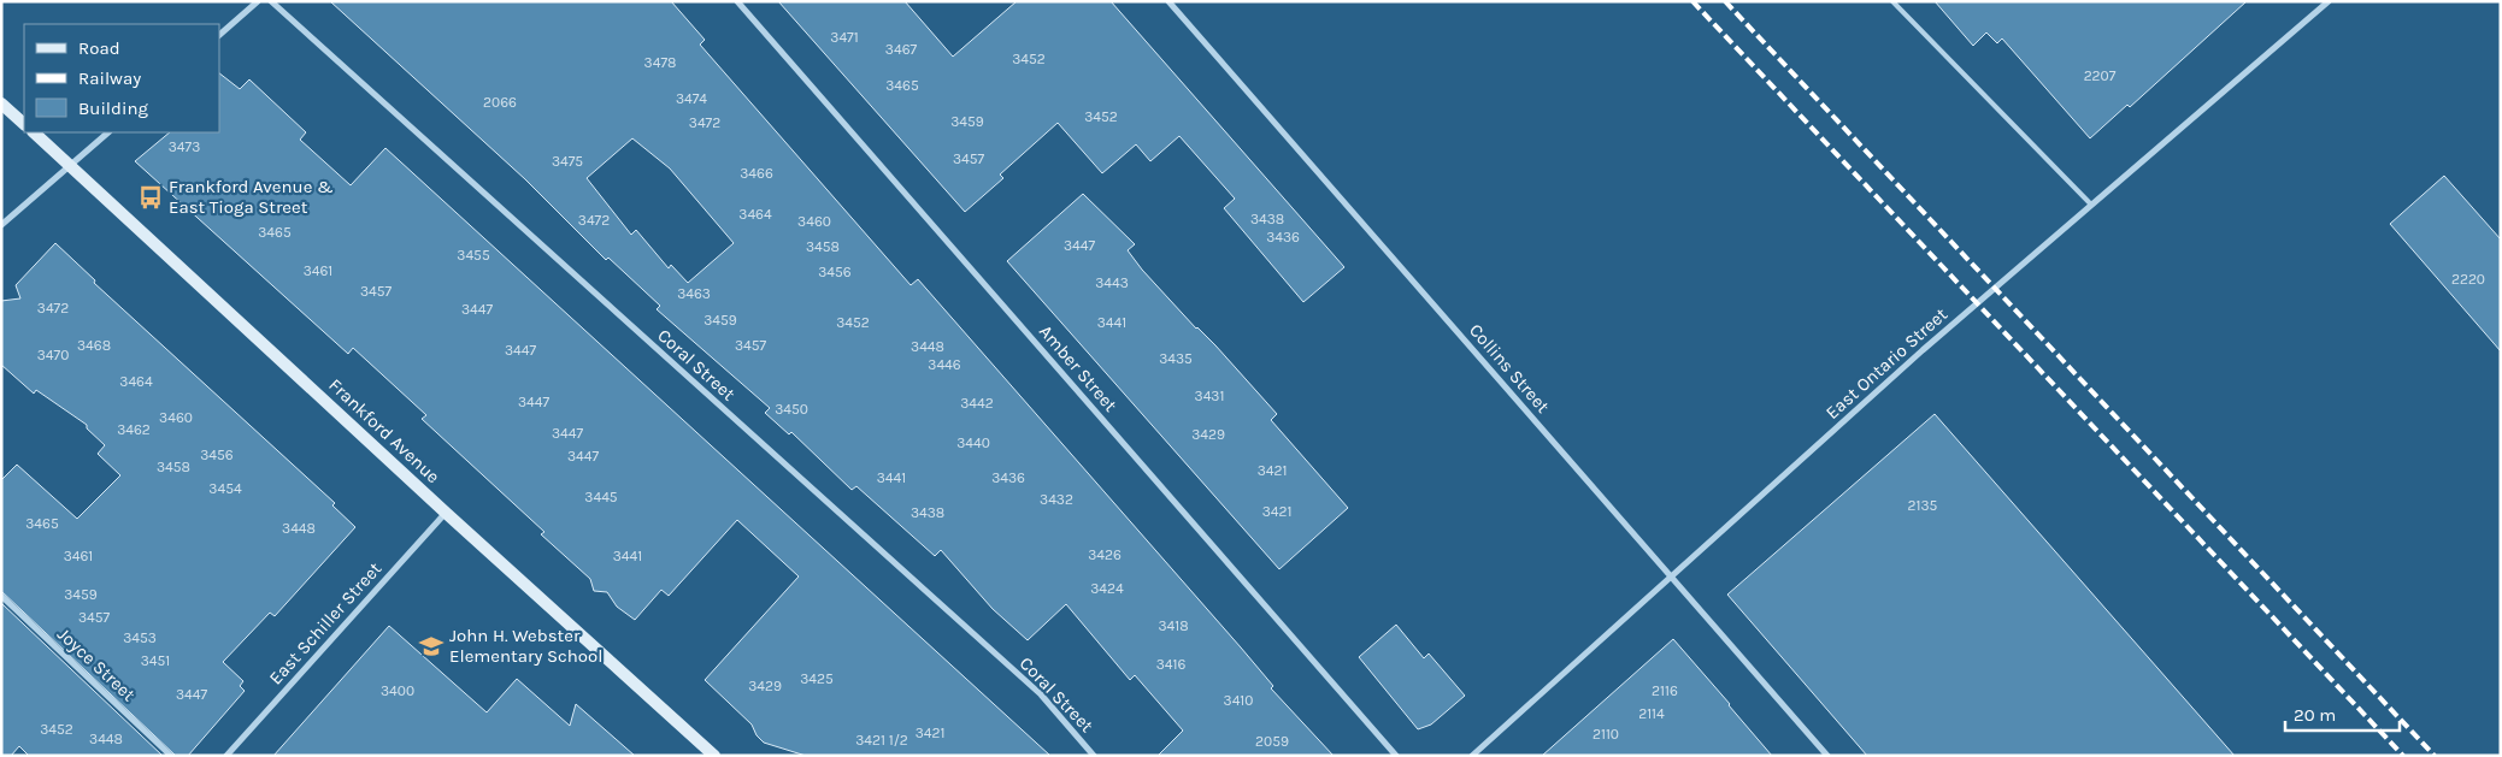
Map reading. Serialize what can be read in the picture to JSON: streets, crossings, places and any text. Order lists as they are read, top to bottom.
{
  "streets": {
    "main road": ["Frankford Avenue"],
    "street": [
      "East Ontario Street",
      "Coral Street",
      "Amber Street",
      "Collins Street",
      "East Schiller Street",
      "Joyce Street"
    ]
  },
  "crossings": [
    ["East Ontario Street", "Collins Street"],
    ["Frankford Avenue", "East Schiller Street"]
  ],
  "places": {
    "bus stop": ["Frankford Avenue & East Tioga Street"],
    "school or university": ["John H. Webster Elementary School"]
  },
  "house_numbers": [
    "3471",
    "3467",
    "3452",
    "3478",
    "2207",
    "3465",
    "3474",
    "2066",
    "3452",
    "3459",
    "3472",
    "3473",
    "3457",
    "3475",
    "3466",
    "3464",
    "3438",
    "3472",
    "3460",
    "3465",
    "3436",
    "3447",
    "3458",
    "3455",
    "3461",
    "3456",
    "2220",
    "3443",
    "3457",
    "3463",
    "3472",
    "3447",
    "3459",
    "3452",
    "3441",
    "3468",
    "3457",
    "3448",
    "3447",
    "3470",
    "3435",
    "3446",
    "3464",
    "3431",
    "3447",
    "3442",
    "3450",
    "3460",
    "3462",
    "3447",
    "3429",
    "3440",
    "3456",
    "3447",
    "3458",
    "3421",
    "3441",
    "3436",
    "3454",
    "3445",
    "3432",
    "2135",
    "3421",
    "3438",
    "3465",
    "3448",
    "3426",
    "3461",
    "3441",
    "3424",
    "3459",
    "3457",
    "3418",
    "3453",
    "3451",
    "3416",
    "3425",
    "3429",
    "3400",
    "2116",
    "3447",
    "3410",
    "2114",
    "3452",
    "3421",
    "2110",
    "3448",
    "3421 1/2",
    "2059"
  ],
  "legend": ["Road", "Railway", "Building"],
  "scale_bar": "20 m"
}
